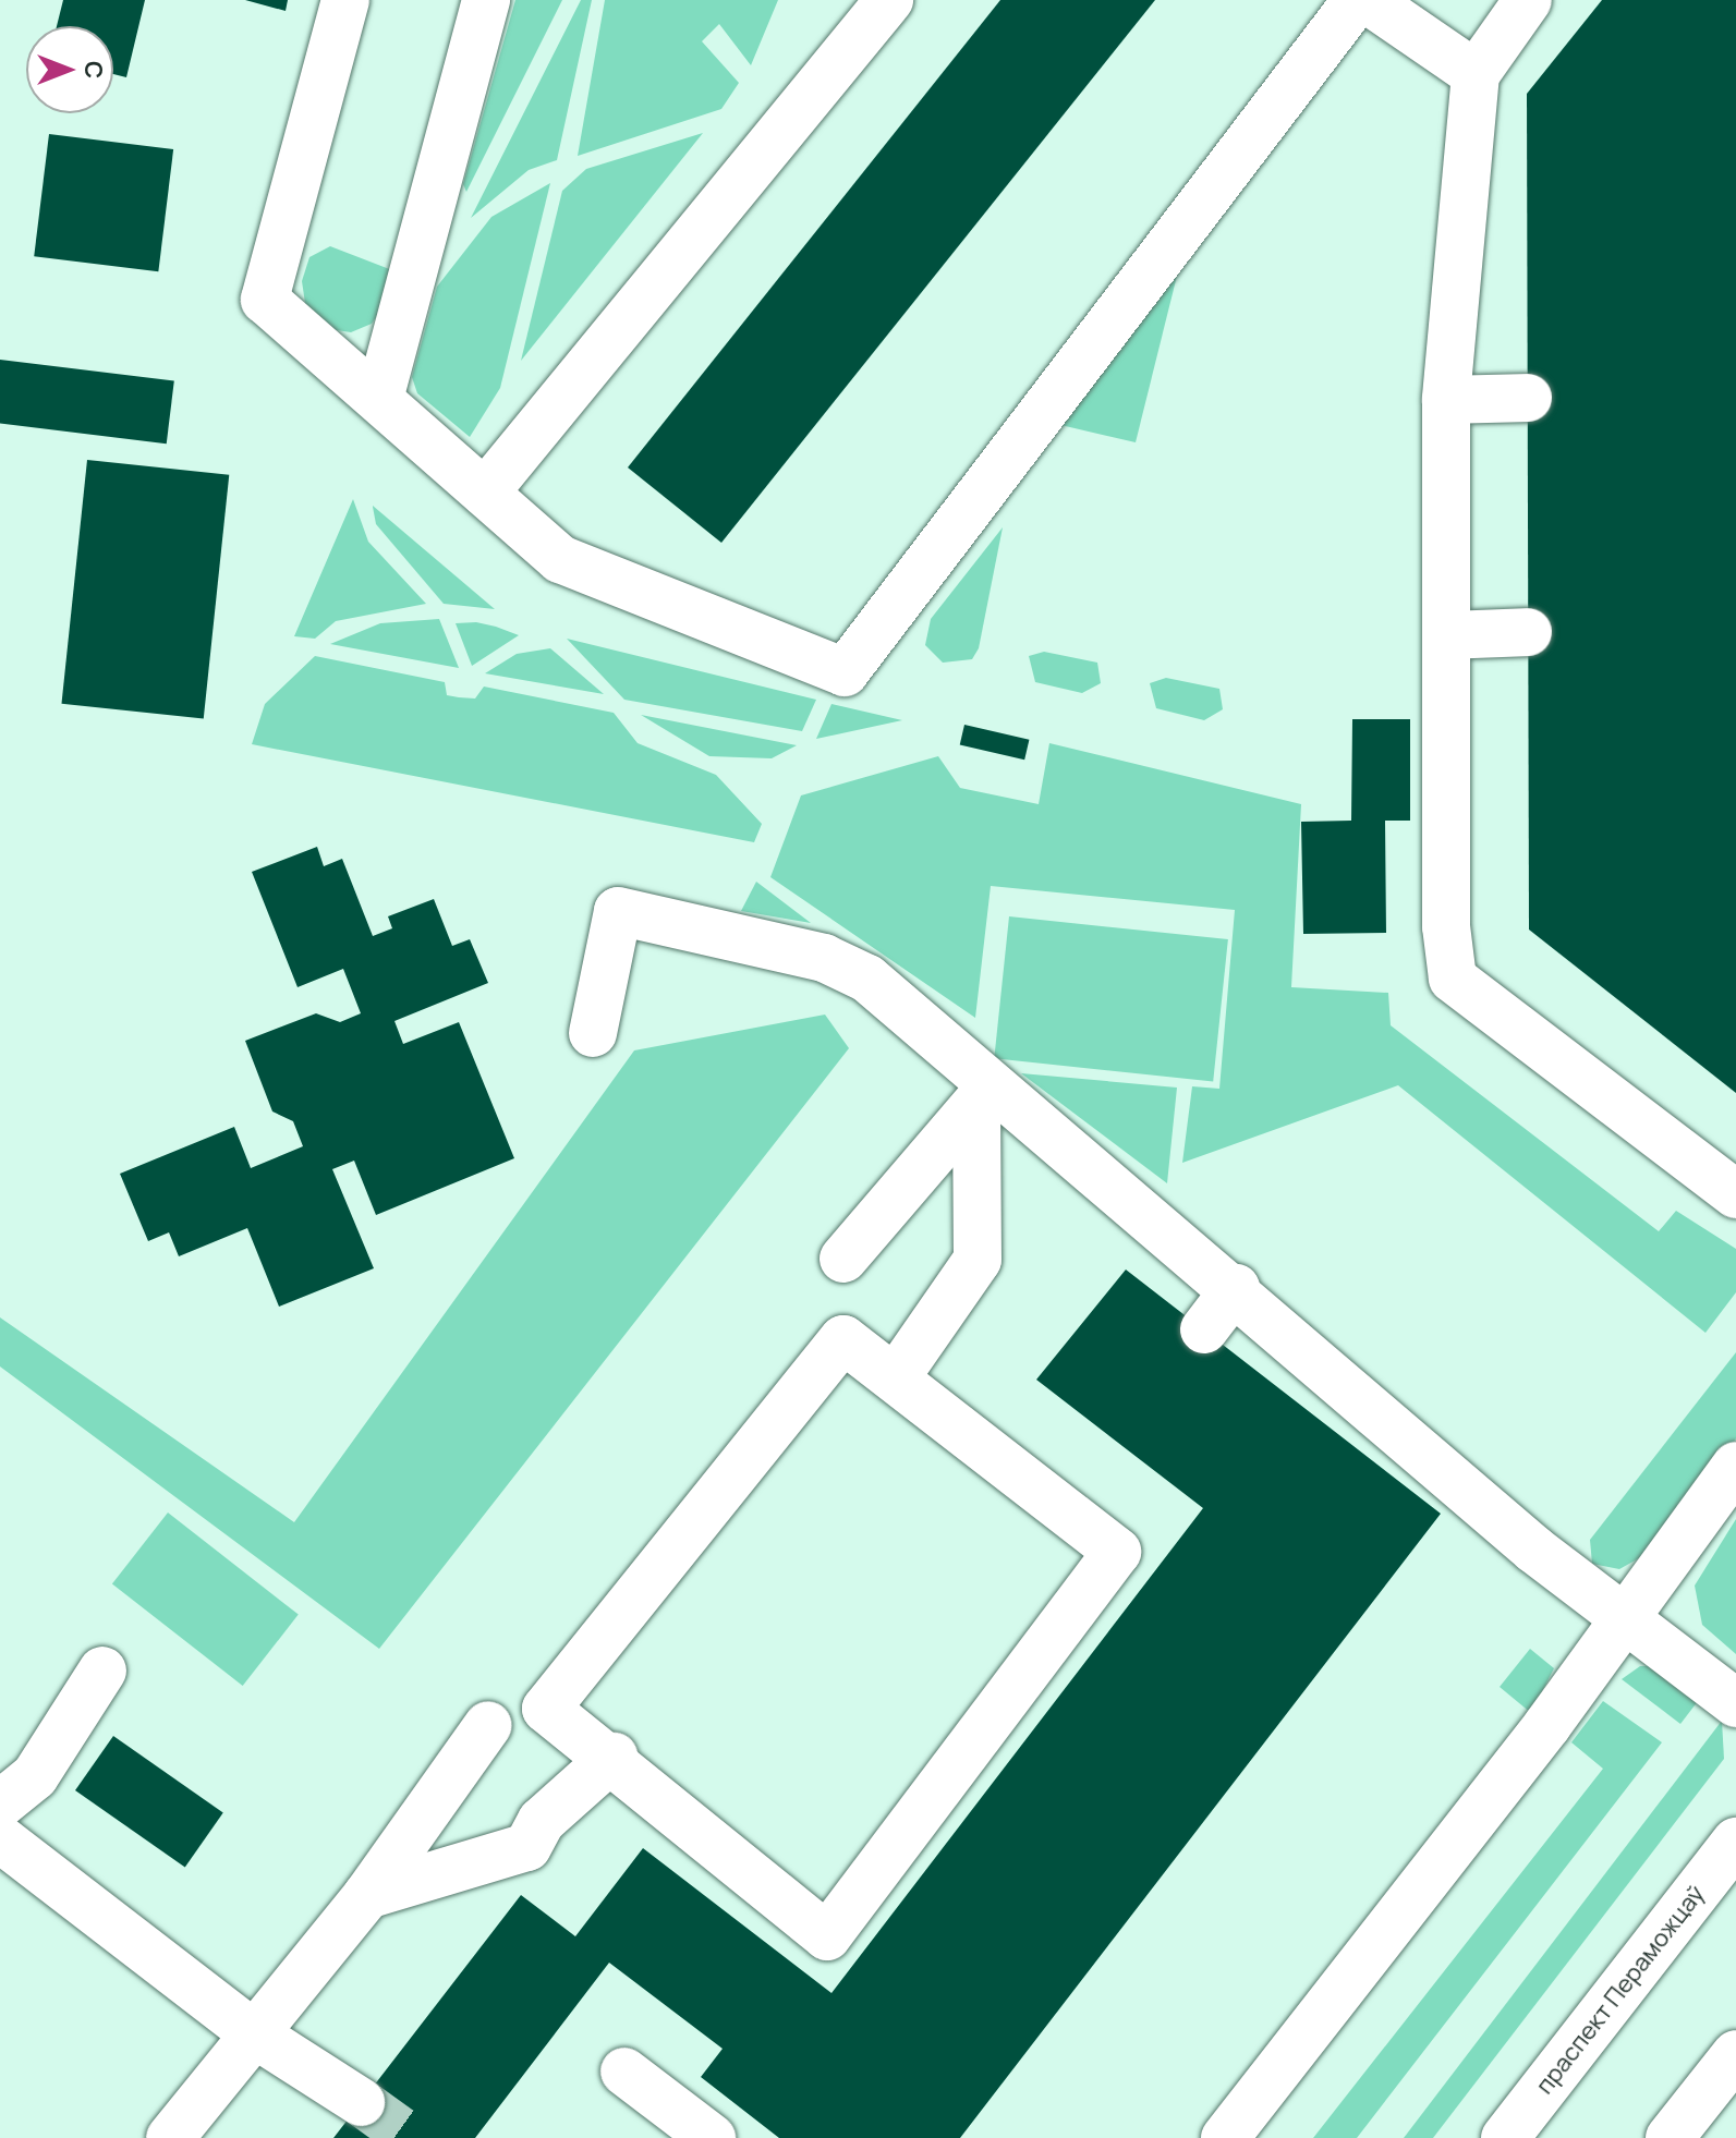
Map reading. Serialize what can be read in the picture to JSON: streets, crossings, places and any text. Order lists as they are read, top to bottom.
{
  "streets": {
    "main road": ["праспект Пераможцаў"]
  },
  "north": "right"
}
